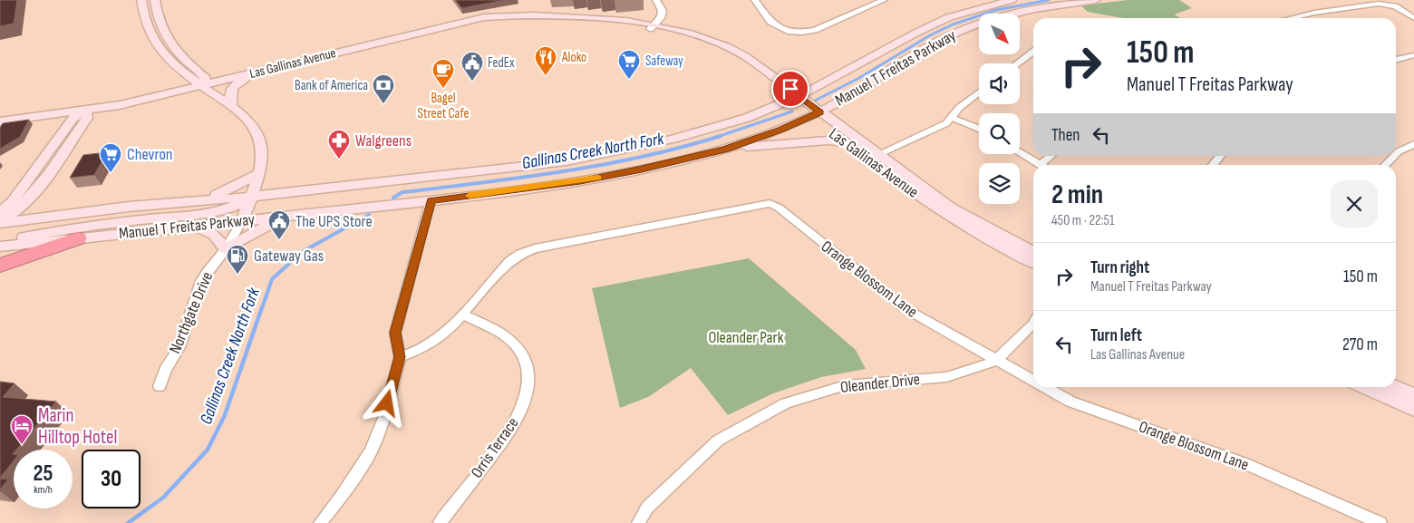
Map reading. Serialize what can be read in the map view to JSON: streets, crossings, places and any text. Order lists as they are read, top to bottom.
{
  "streets": {
    "main road": ["Las Gallinas Avenue", "Manuel T Freitas Parkway", "Northgate Drive"],
    "street": ["Orange Blossom Lane", "Oleander Drive", "Orris Terrace"]
  },
  "crossings": [
    ["Las Gallinas Avenue", "Manuel T Freitas Parkway"],
    ["Las Gallinas Avenue", "Northgate Drive"],
    ["Manuel T Freitas Parkway", "Northgate Drive"],
    ["Orange Blossom Lane", "Oleander Drive"],
    ["Orange Blossom Lane", "Orris Terrace"]
  ],
  "water": ["Gallinas Creek North Fork"],
  "parks": ["Oleander Park"],
  "places": {
    "restaurant": ["Aloko"],
    "supermarket": ["Safeway", "Chevron"],
    "public building": ["FedEx", "The UPS Store"],
    "cafe": ["Bagel Street Cafe"],
    "bank": ["Bank of America"],
    "pharmacy": ["Walgreens"],
    "fuel station": ["Gateway Gas"],
    "hotel": ["Marin Hilltop Hotel"]
  },
  "north": "bottom right",
  "page": {
    "turn": ["150 m", "Manuel T Freitas Parkway"],
    "then": "Then",
    "heading": ["2 min", "450 m · 22:51"],
    "list": [
      {
        "name": "Turn right",
        "note": "Manuel T Freitas Parkway",
        "value": "150 m"
      },
      {
        "name": "Turn left",
        "note": "Las Gallinas Avenue",
        "value": "270 m"
      }
    ],
    "speed": "25 km/h",
    "limit": "30"
  }
}
